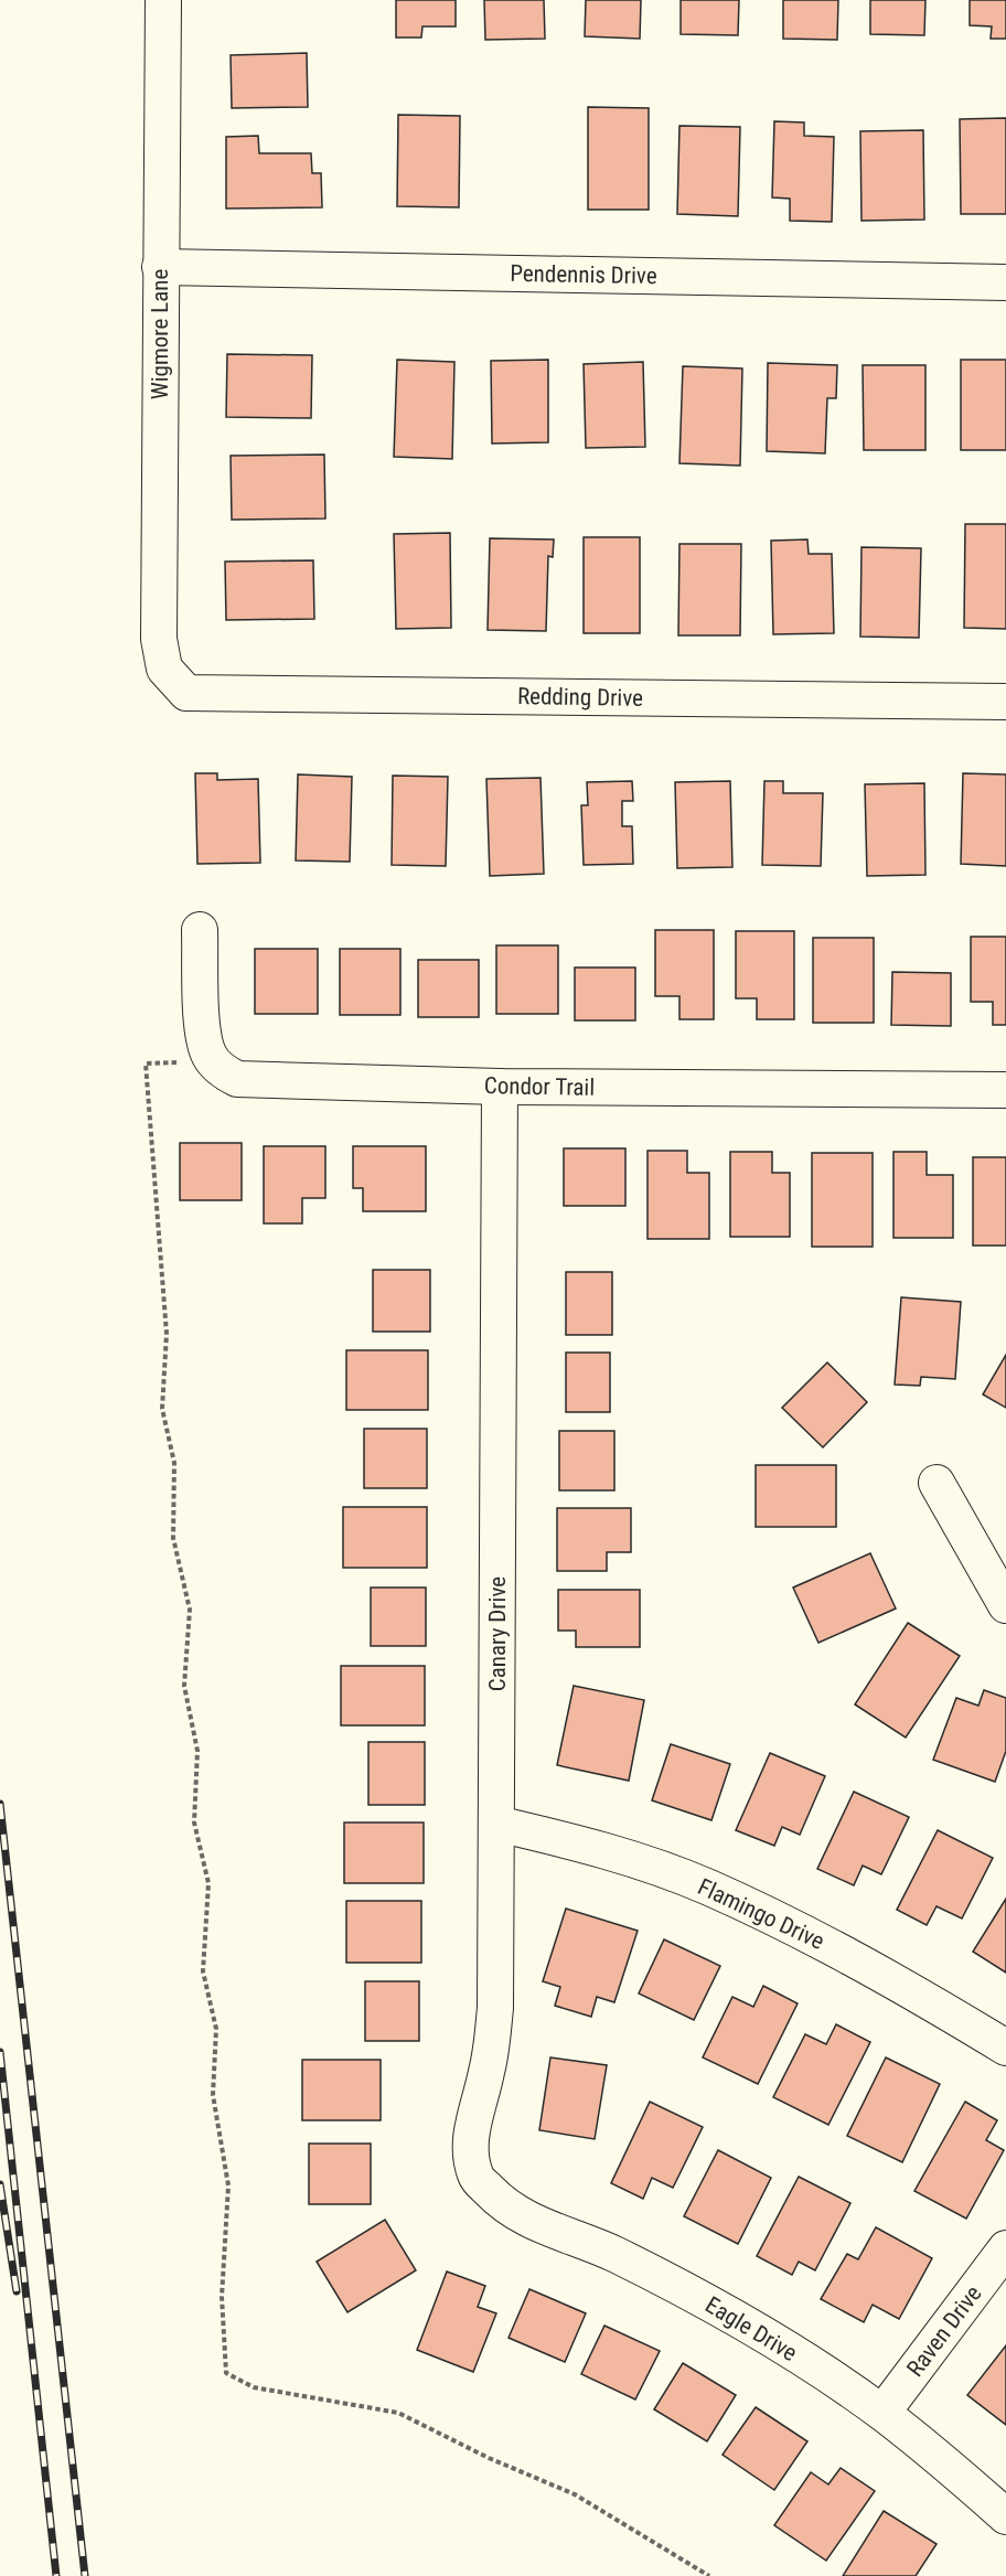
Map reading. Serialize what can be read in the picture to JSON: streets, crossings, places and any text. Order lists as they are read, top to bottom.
{
  "streets": {
    "street": [
      "Pendennis Drive",
      "Wigmore Lane",
      "Redding Drive",
      "Condor Trail",
      "Canary Drive",
      "Flamingo Drive",
      "Eagle Drive",
      "Raven Drive"
    ]
  },
  "crossings": [
    ["Pendennis Drive", "Wigmore Lane"],
    ["Wigmore Lane", "Redding Drive"],
    ["Condor Trail", "Canary Drive"],
    ["Canary Drive", "Flamingo Drive"],
    ["Canary Drive", "Eagle Drive"],
    ["Eagle Drive", "Raven Drive"]
  ]
}
